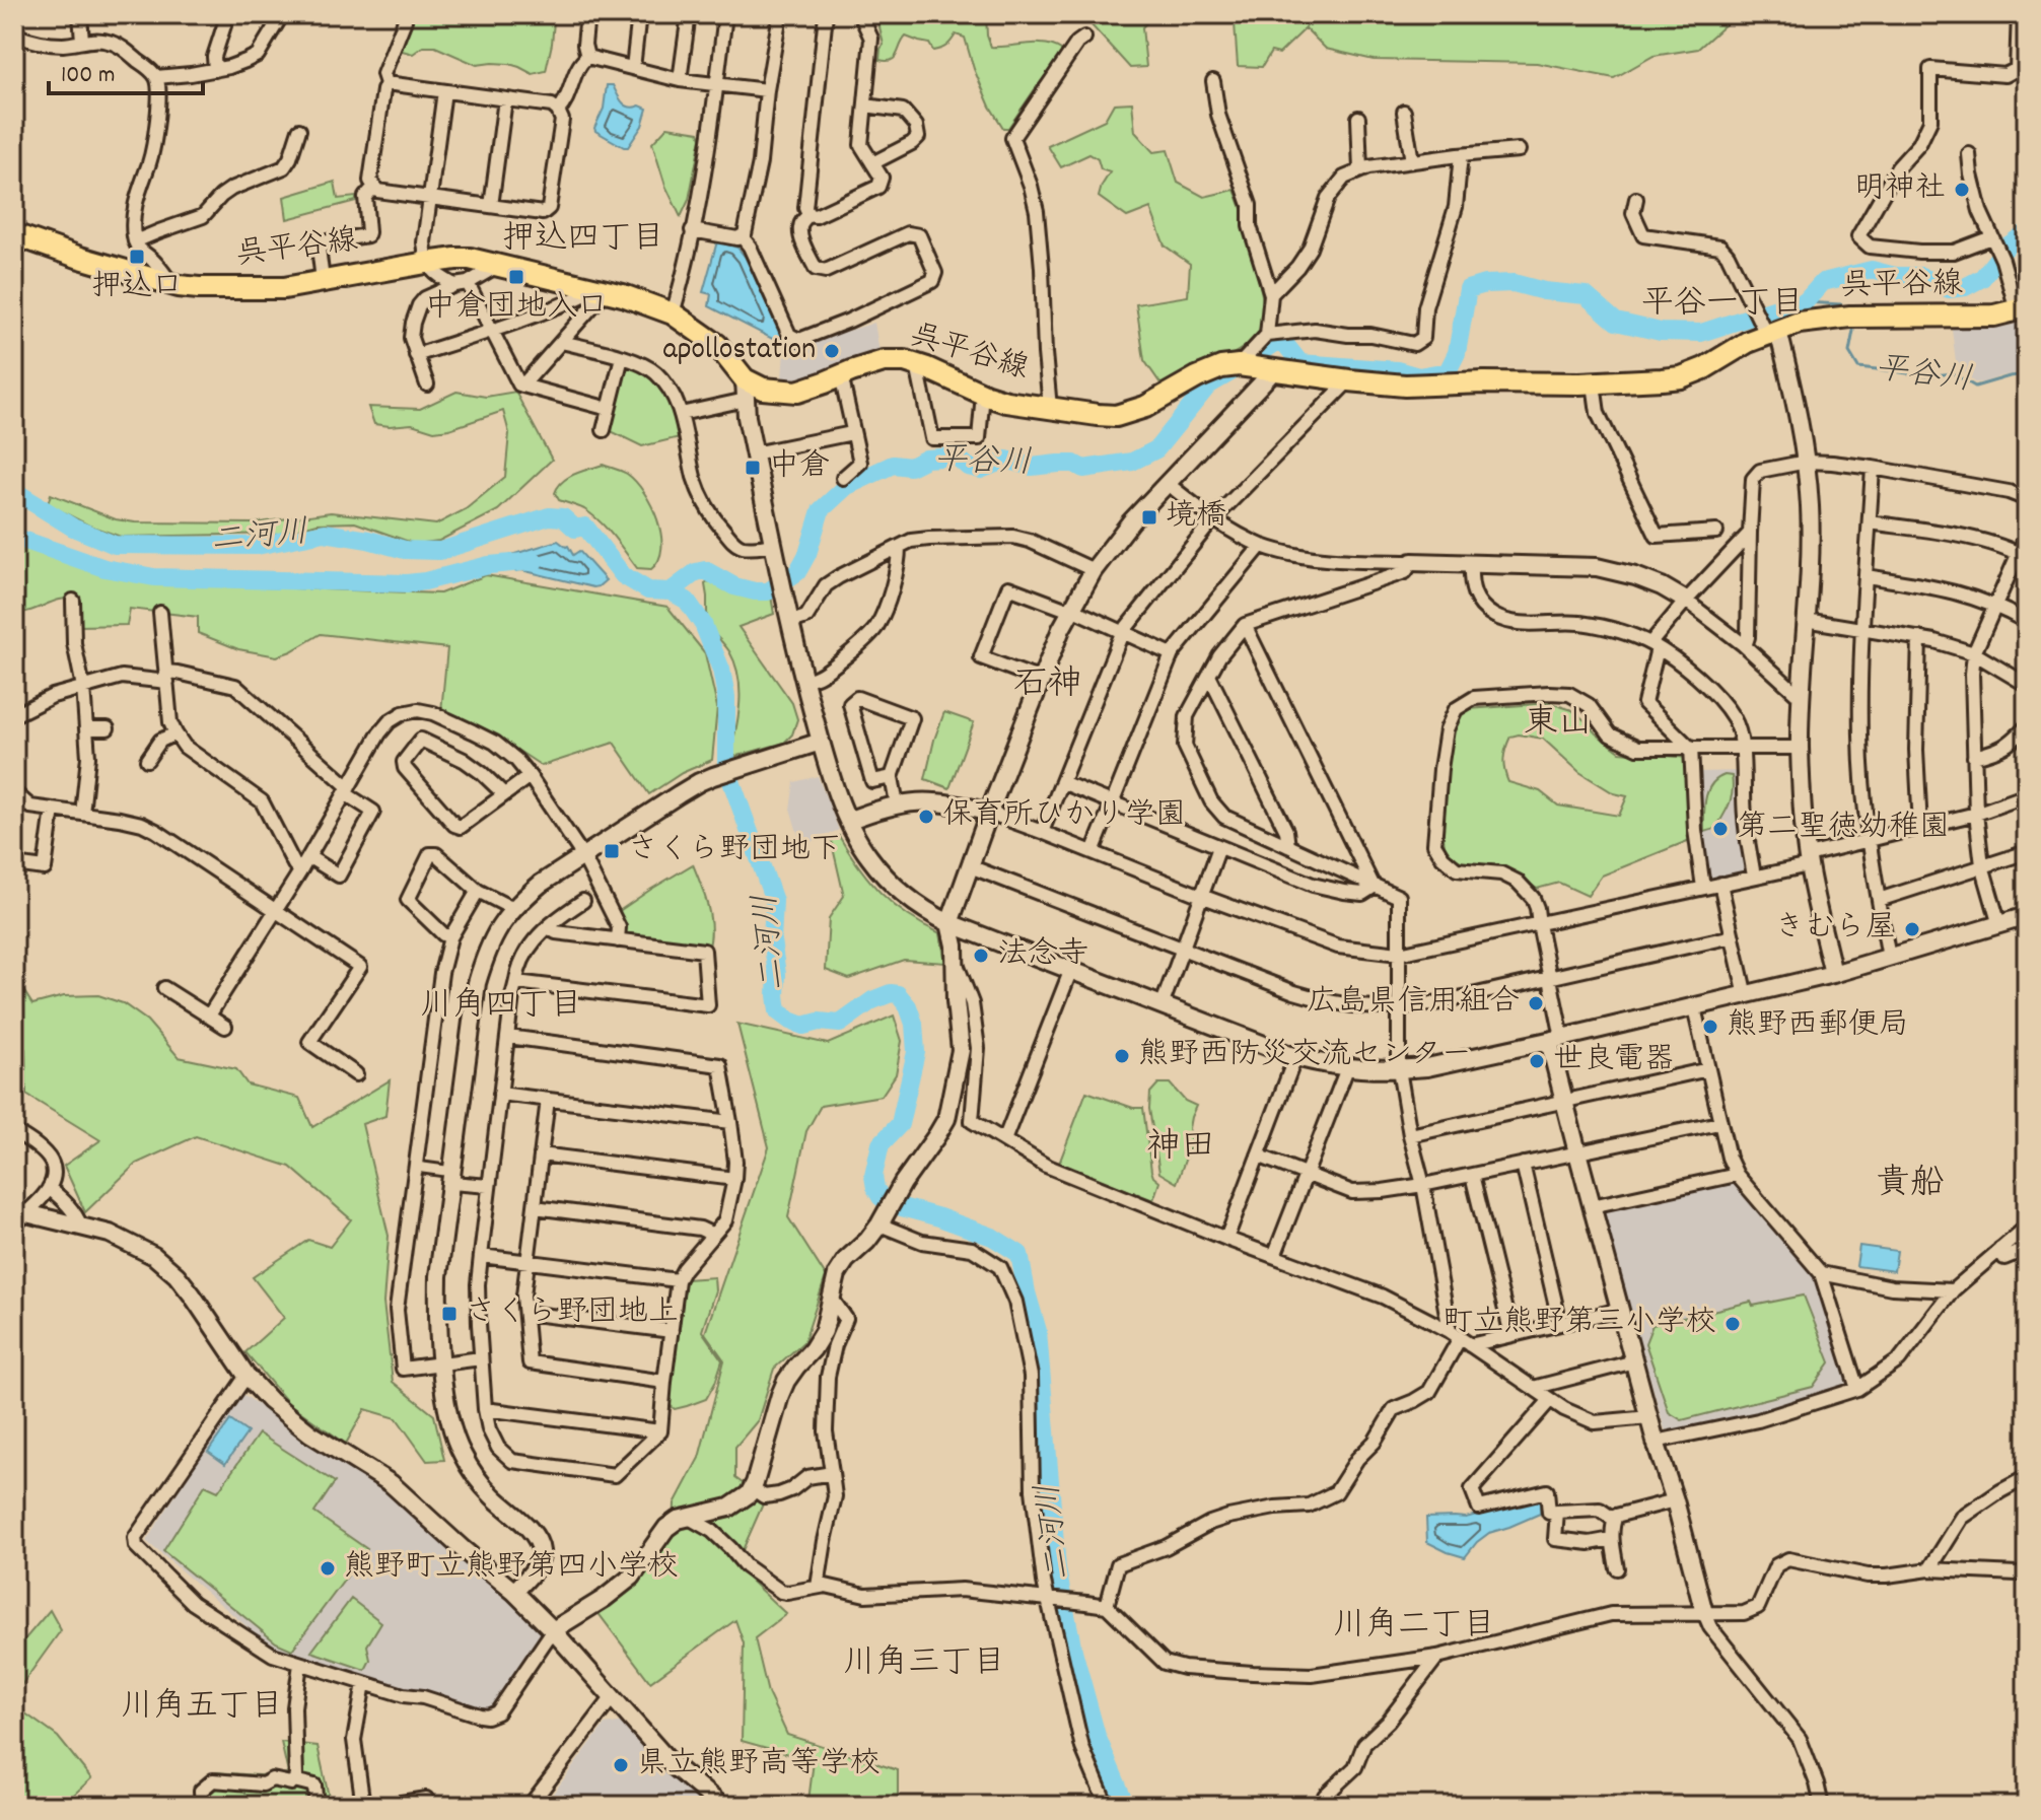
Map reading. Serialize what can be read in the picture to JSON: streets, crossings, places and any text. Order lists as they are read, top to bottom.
{
  "streets": {
    "main road": ["呉平谷線"]
  },
  "districts": [
    "押込四丁目",
    "平谷一丁目",
    "石神",
    "東山",
    "川角四丁目",
    "神田",
    "貴船",
    "川角二丁目",
    "川角三丁目",
    "川角五丁目"
  ],
  "water": ["平谷川", "二河川"],
  "places": {
    "other": [
      "明神社",
      "apollostation",
      "保育所ひかり学園",
      "第二聖徳幼稚園",
      "きむら屋",
      "法念寺",
      "広島県信用組合",
      "熊野西郵便局",
      "熊野西防災交流センター",
      "世良電器",
      "町立熊野第三小学校",
      "熊野町立熊野第四小学校",
      "県立熊野高等学校"
    ],
    "transit": [
      "押込口",
      "中倉団地入口",
      "中倉",
      "境橋",
      "さくら野団地下",
      "さくら野団地上"
    ]
  },
  "scale_bar": "100 m"
}
